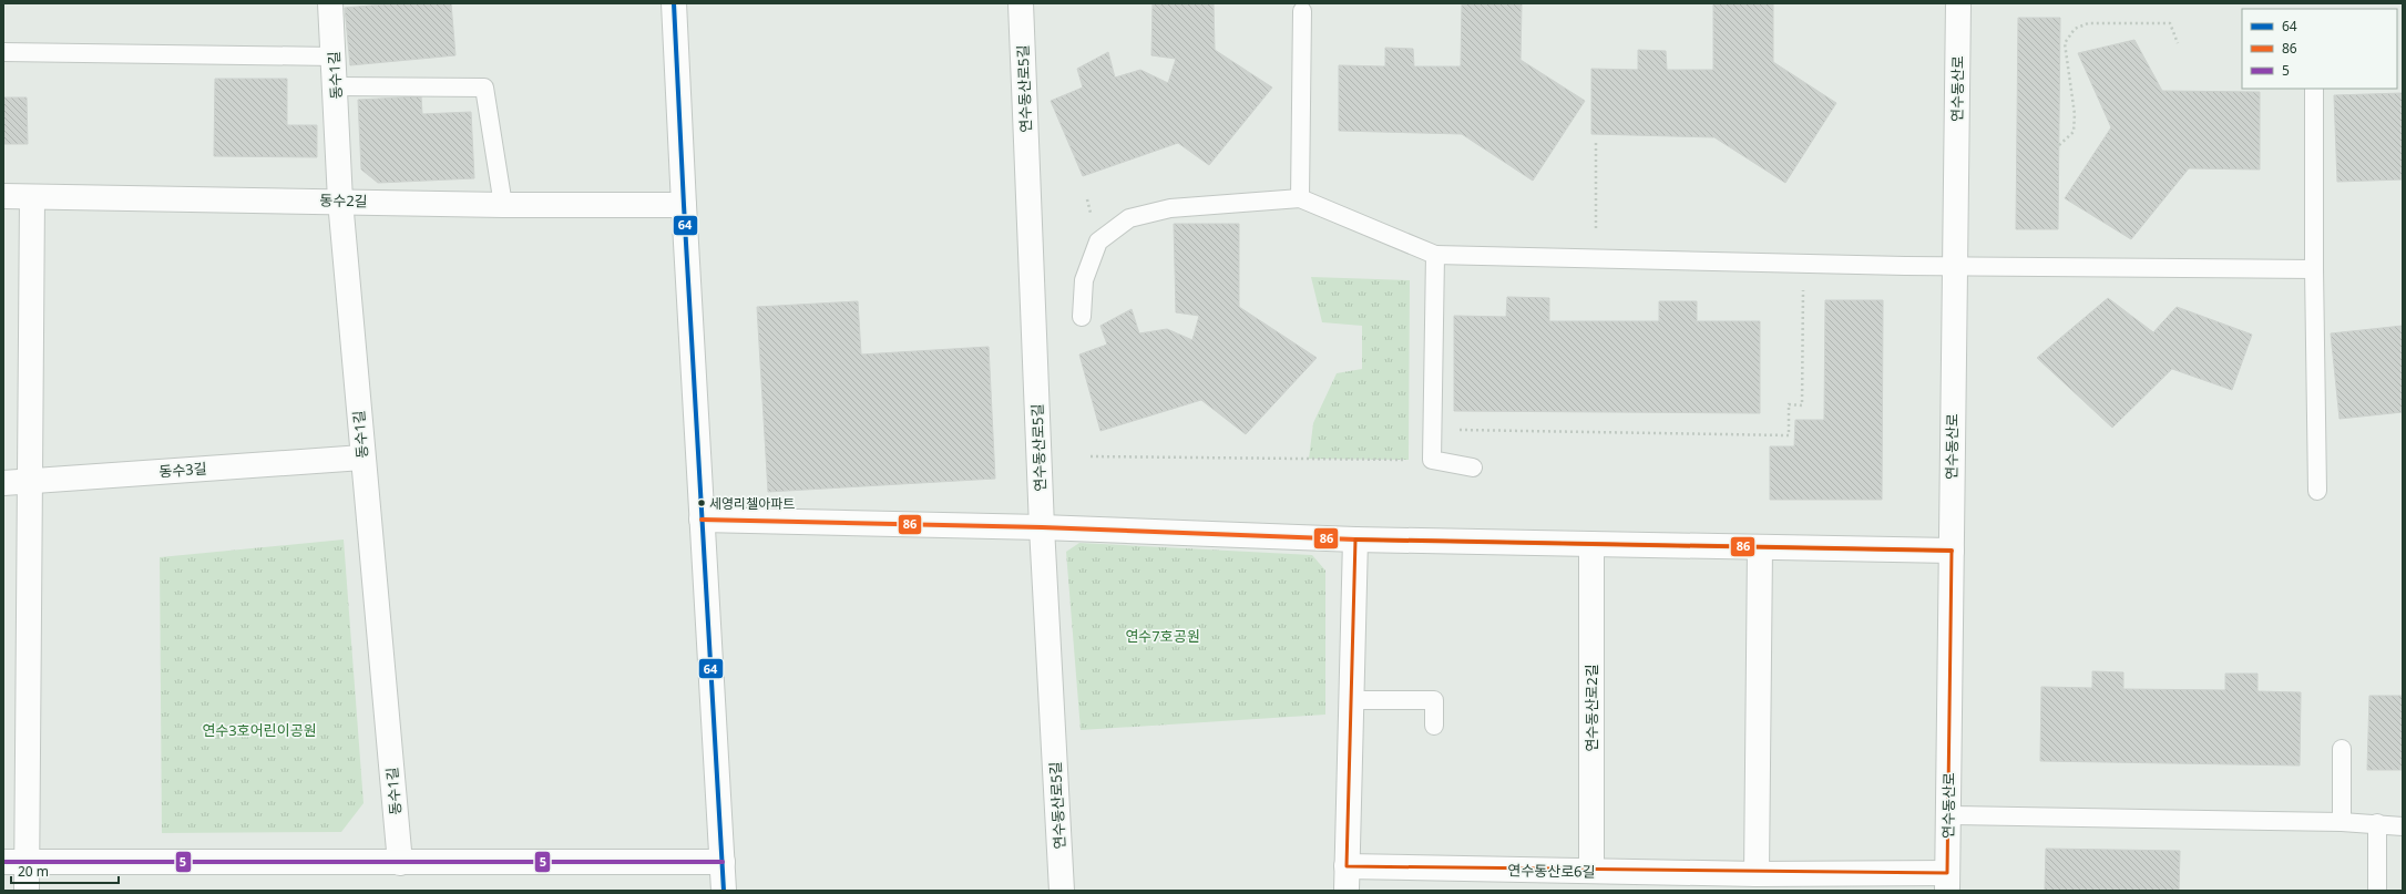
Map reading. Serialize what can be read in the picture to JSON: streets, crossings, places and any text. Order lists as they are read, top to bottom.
{
  "streets": {
    "street": [
      "동수1길",
      "연수동산로5길",
      "연수동산로",
      "동수2길",
      "동수3길",
      "연수동산로2길",
      "연수동산로6길"
    ]
  },
  "crossings": [
    ["동수1길", "동수2길"],
    ["동수1길", "동수3길"],
    ["연수동산로", "연수동산로6길"],
    ["연수동산로2길", "연수동산로6길"]
  ],
  "parks": ["연수7호공원", "연수3호어린이공원"],
  "places": ["세영리첼아파트"],
  "lines": ["transit line 64", "transit line 86", "transit line 5"],
  "legend": ["64", "86", "5"],
  "scale_bar": "20 m"
}
